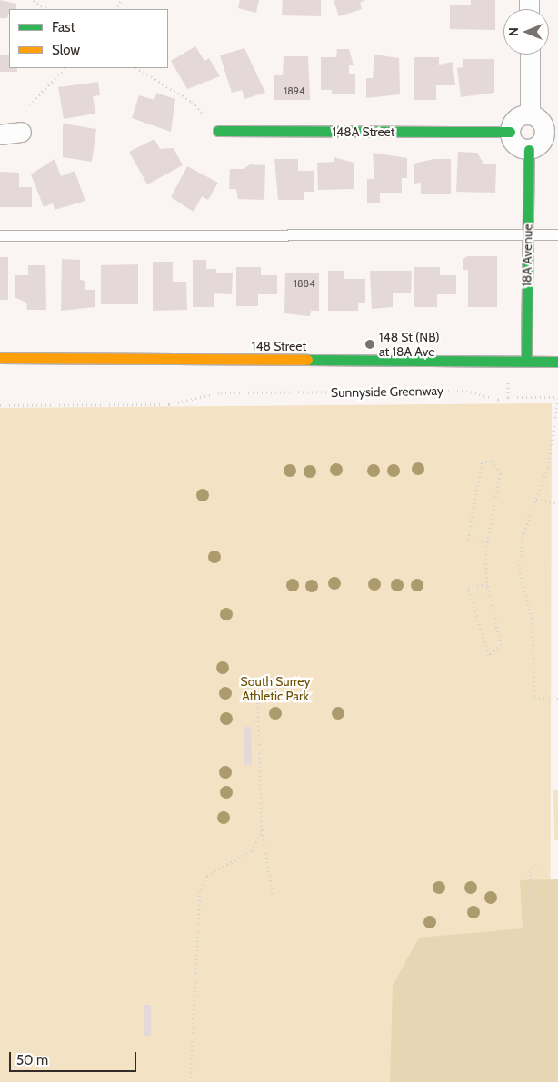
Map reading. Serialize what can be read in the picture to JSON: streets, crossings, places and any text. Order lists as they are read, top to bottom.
{
  "streets": {
    "main road": ["148A Street", "18A Avenue", "148 Street"],
    "path": ["Sunnyside Greenway"]
  },
  "crossings": [
    ["148A Street", "18A Avenue"],
    ["18A Avenue", "148 Street"]
  ],
  "parks": ["South Surrey Athletic Park"],
  "places": ["148 St (NB) at 18A Ave"],
  "house_numbers": ["1894", "1884"],
  "legend": ["Fast", "Slow"],
  "scale_bar": "50 m",
  "north": "left"
}
